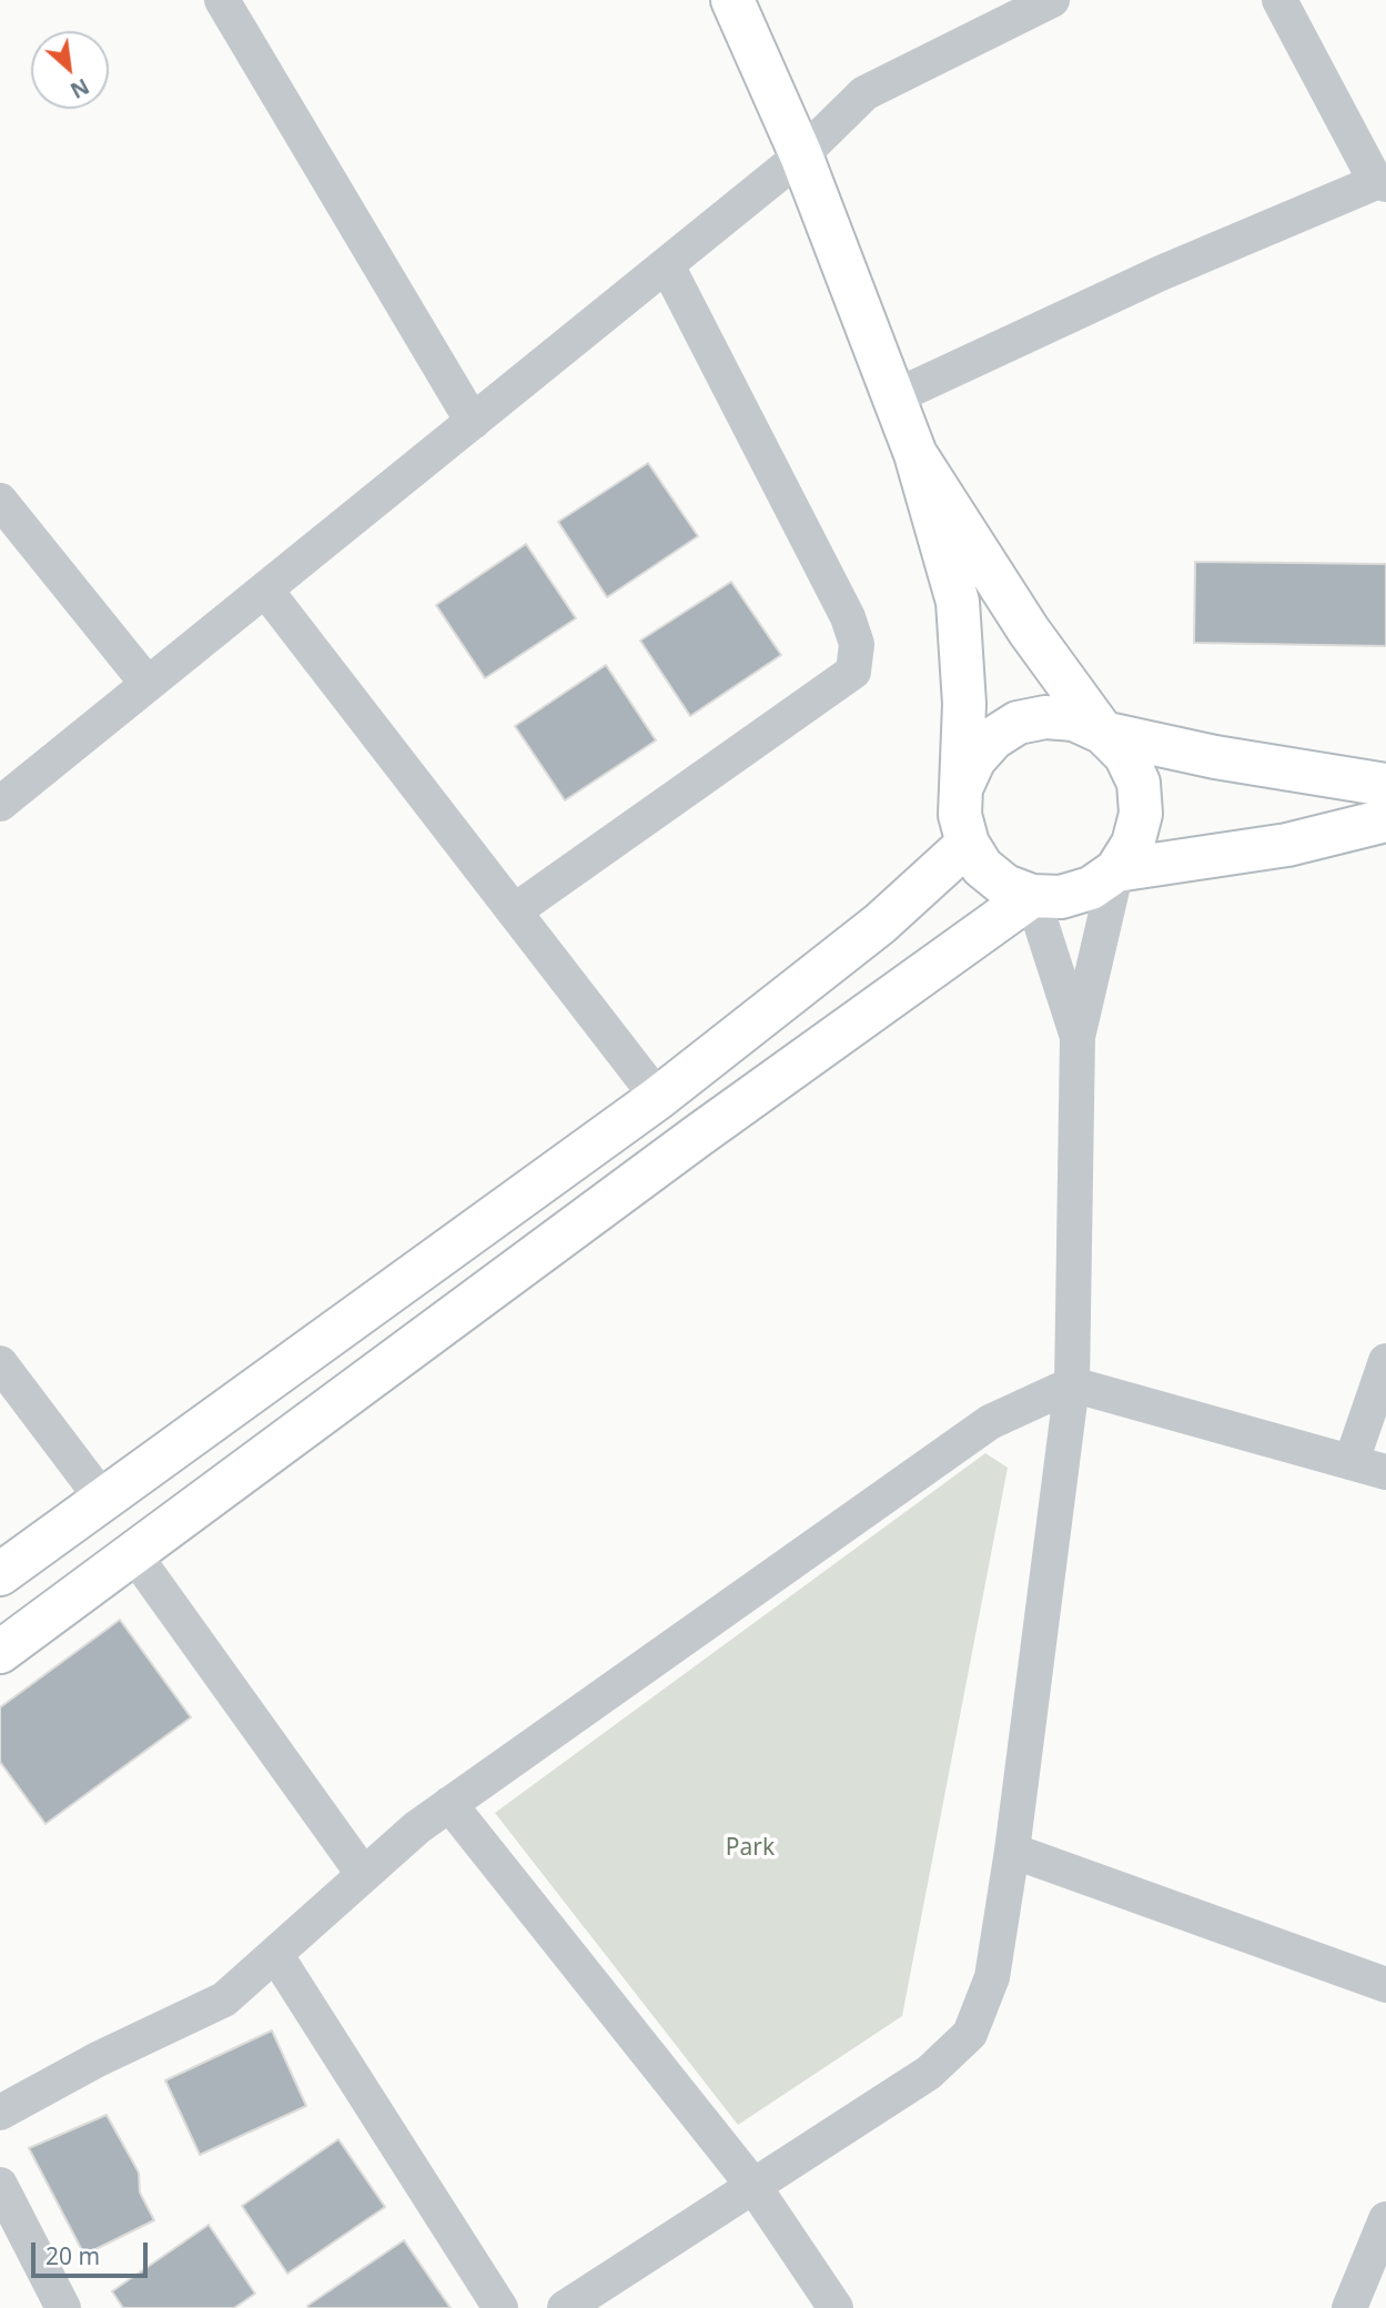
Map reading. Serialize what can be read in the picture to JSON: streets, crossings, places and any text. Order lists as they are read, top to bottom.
{
  "parks": ["Park"],
  "scale_bar": "20 m",
  "north": "bottom right"
}
